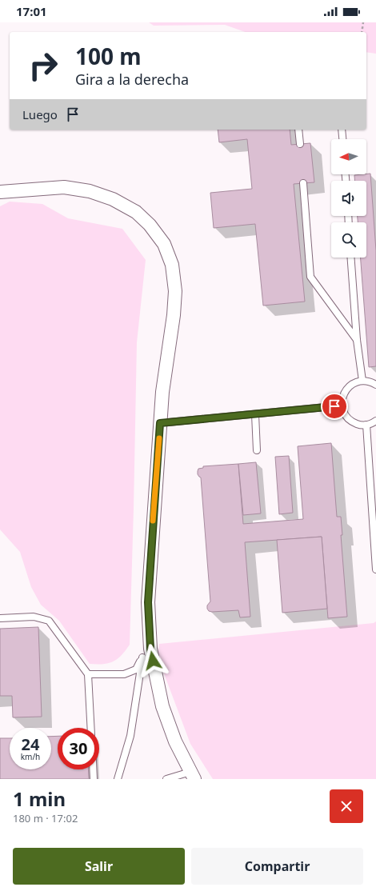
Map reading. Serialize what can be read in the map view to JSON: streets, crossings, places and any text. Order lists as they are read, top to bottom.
{
  "north": "left",
  "page": {
    "status": "17:01",
    "turn": ["100 m", "Gira a la derecha"],
    "then": "Luego",
    "speed": "24 km/h",
    "limit": "30",
    "heading": ["1 min", "180 m · 17:02"],
    "buttons": ["Salir", "Compartir"]
  }
}
